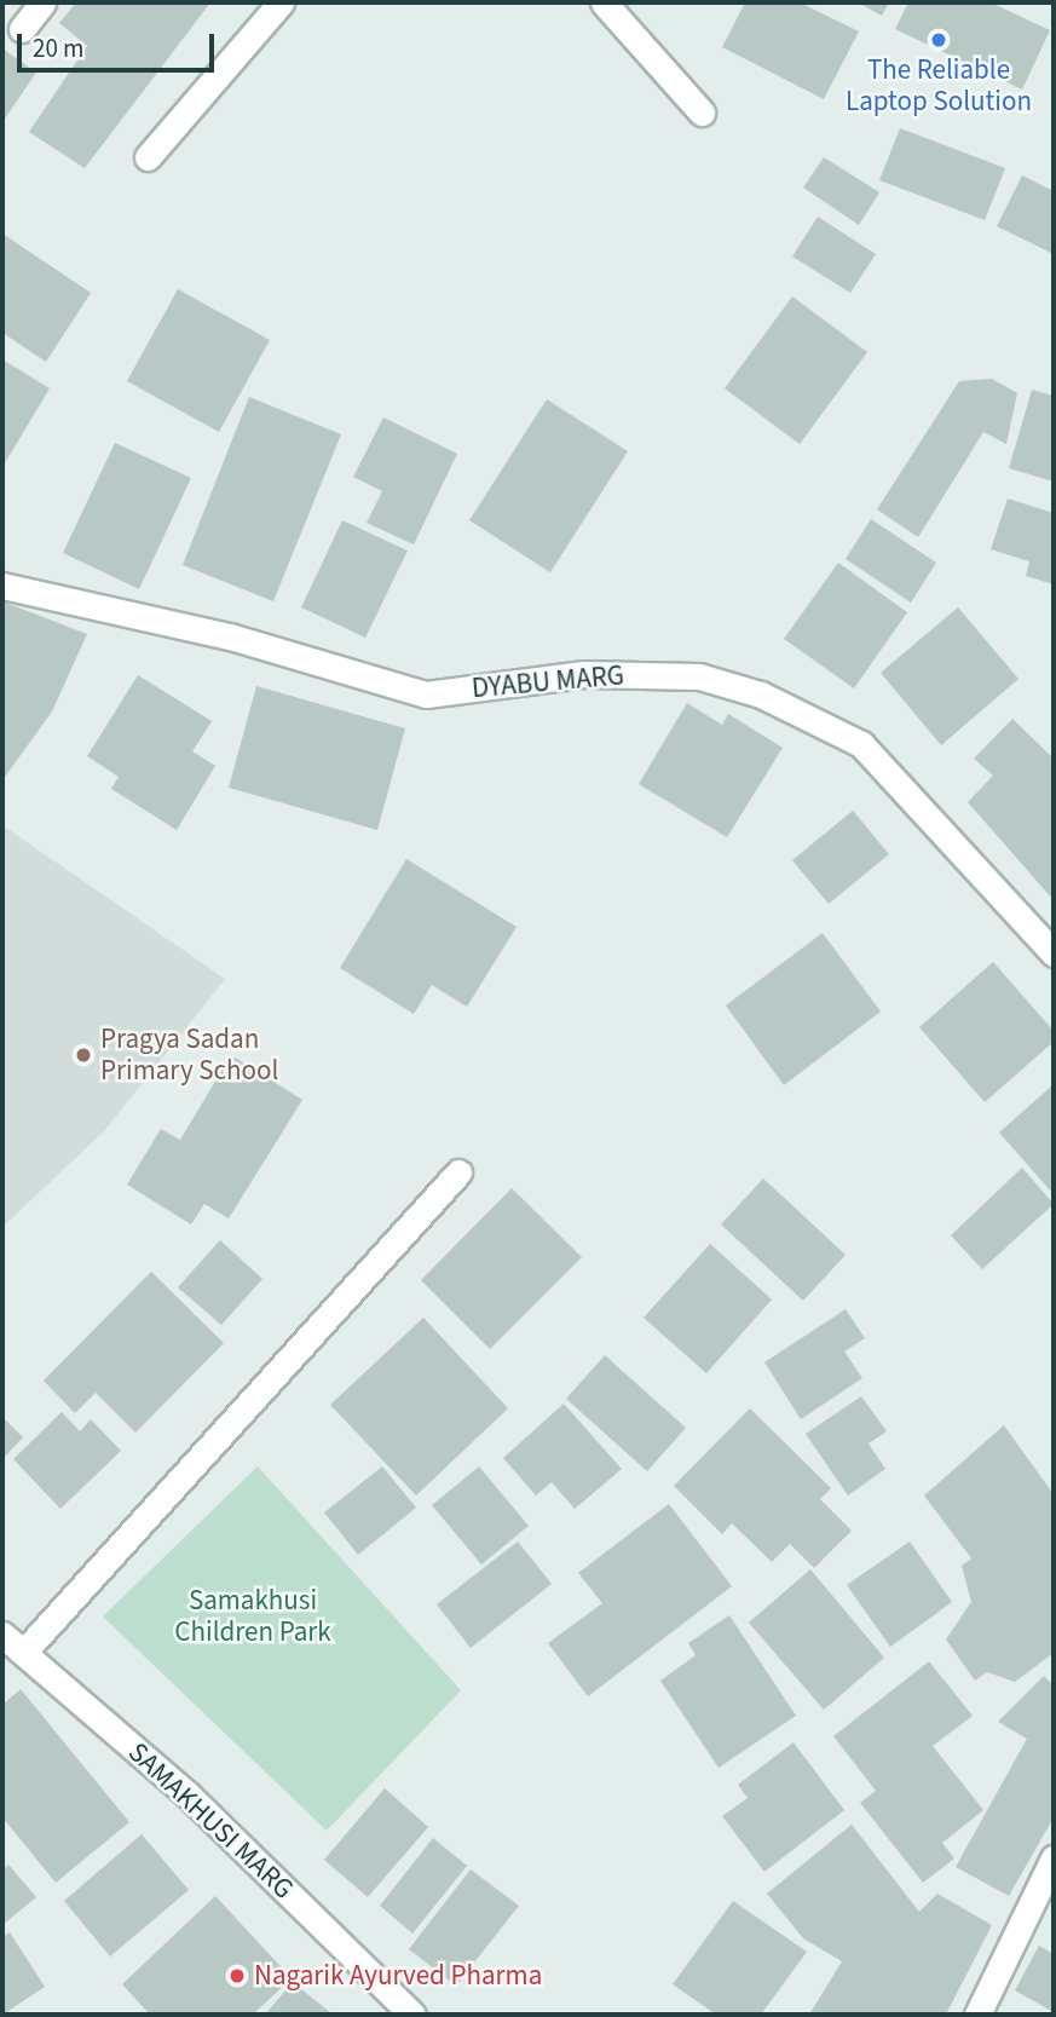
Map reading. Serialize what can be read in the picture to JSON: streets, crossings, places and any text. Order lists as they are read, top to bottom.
{
  "streets": {
    "street": ["DYABU MARG", "SAMAKHUSI MARG"]
  },
  "parks": ["Samakhusi Children Park"],
  "places": ["The Reliable Laptop Solution", "Pragya Sadan Primary School", "Nagarik Ayurved Pharma"],
  "scale_bar": "20 m"
}
